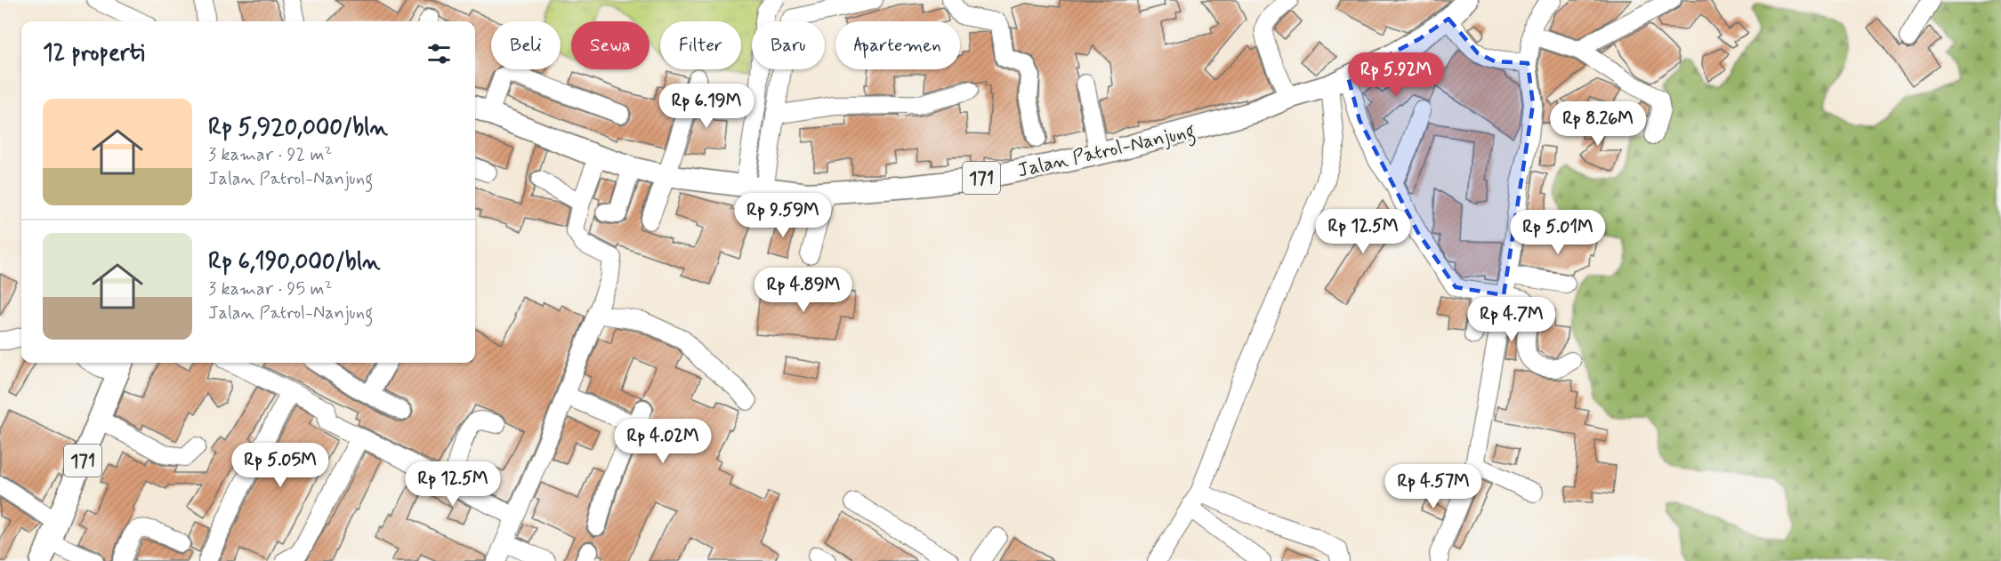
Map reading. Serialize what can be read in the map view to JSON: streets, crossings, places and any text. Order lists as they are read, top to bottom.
{
  "streets": {
    "main road": ["Jalan Patrol-Nanjung", "171"]
  },
  "page": {
    "chip": [
      "Beli",
      "Sewa",
      "Filter",
      "Baru",
      "Apartemen"
    ],
    "heading": "12 properti",
    "price": [
      "Rp 5.92M",
      "Rp 6.19M",
      "Rp 8.26M",
      "Rp 9.59M",
      "Rp 12.5M",
      "Rp 5.01M",
      "Rp 4.89M",
      "Rp 4.7M",
      "Rp 4.02M",
      "Rp 5.05M",
      "Rp 12.5M",
      "Rp 4.57M"
    ],
    "list": [
      {
        "name": "Rp 5,920,000/bln",
        "note": "3 kamar · 92 m² · Jalan Patrol-Nanjung"
      },
      {
        "name": "Rp 6,190,000/bln",
        "note": "3 kamar · 95 m² · Jalan Patrol-Nanjung"
      }
    ]
  }
}
